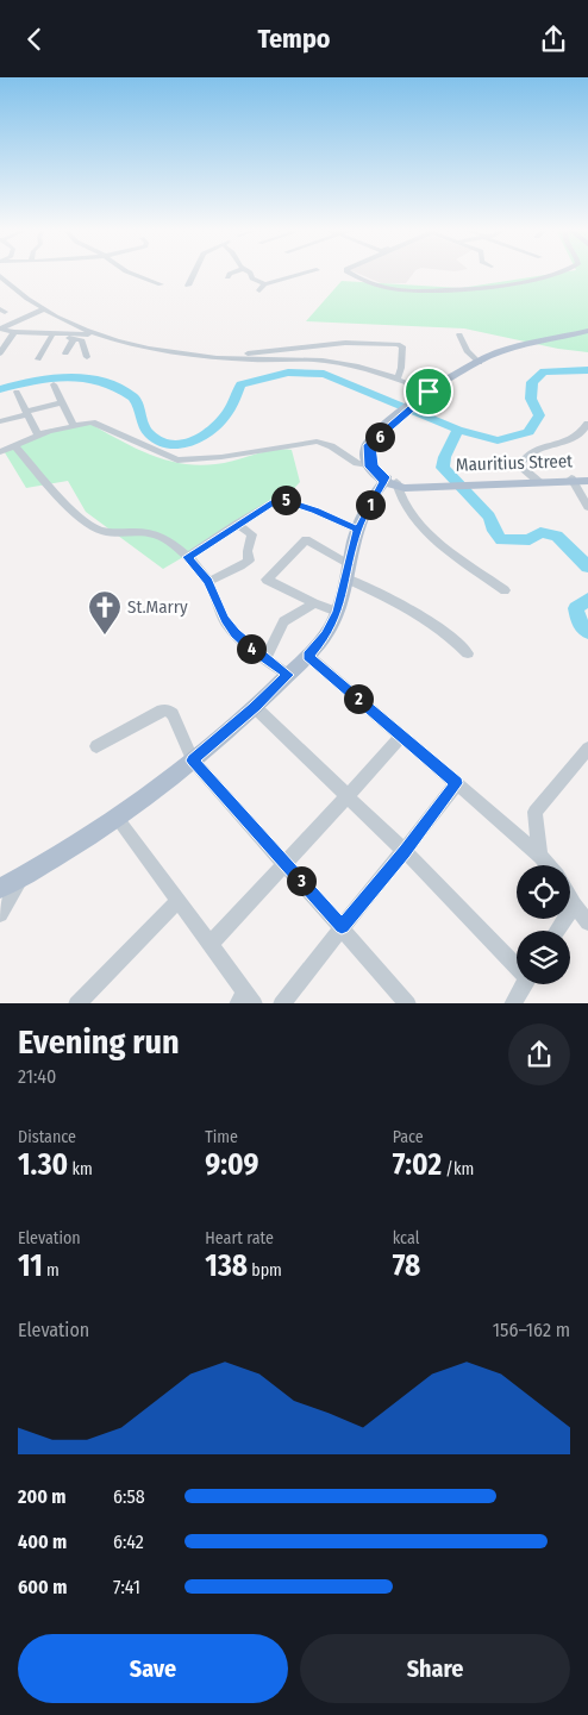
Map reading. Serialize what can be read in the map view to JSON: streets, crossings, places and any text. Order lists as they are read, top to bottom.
{
  "streets": {
    "main road": ["Mauritius Street"]
  },
  "places": {
    "church": ["St.Marry"]
  },
  "page": {
    "header": "Tempo",
    "pins": [
      "6",
      "5",
      "1",
      "4",
      "2",
      "3"
    ],
    "heading": ["Evening run", "21:40"],
    "stats": [
      ["Distance", "1.30 km"],
      ["Time", "9:09"],
      ["Pace", "7:02 /km"],
      ["Elevation", "11 m"],
      ["Heart rate", "138 bpm"],
      ["kcal", "78"]
    ],
    "chart": ["Elevation", "156–162 m"],
    "list": [
      {
        "name": "200 m",
        "note": "6:58"
      },
      {
        "name": "400 m",
        "note": "6:42"
      },
      {
        "name": "600 m",
        "note": "7:41"
      }
    ],
    "buttons": ["Save", "Share"]
  }
}
